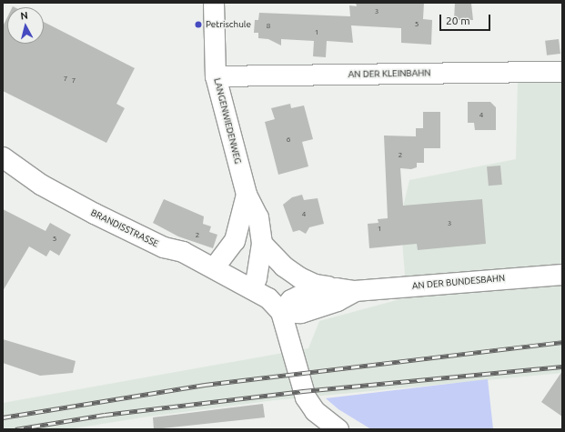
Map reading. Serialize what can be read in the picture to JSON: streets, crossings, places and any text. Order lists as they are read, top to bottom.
{
  "streets": {
    "street": [
      "AN DER KLEINBAHN",
      "LANGENWIEDENWEG",
      "BRANDISSTRASSE",
      "AN DER BUNDESBAHN"
    ]
  },
  "crossings": [
    ["AN DER KLEINBAHN", "LANGENWIEDENWEG"],
    ["LANGENWIEDENWEG", "BRANDISSTRASSE"]
  ],
  "places": ["Petrischule"],
  "house_numbers": [
    "3",
    "5",
    "8",
    "1",
    "7",
    "7",
    "4",
    "6",
    "2",
    "4",
    "3",
    "1",
    "2",
    "5"
  ],
  "scale_bar": "20 m",
  "north": "top"
}
